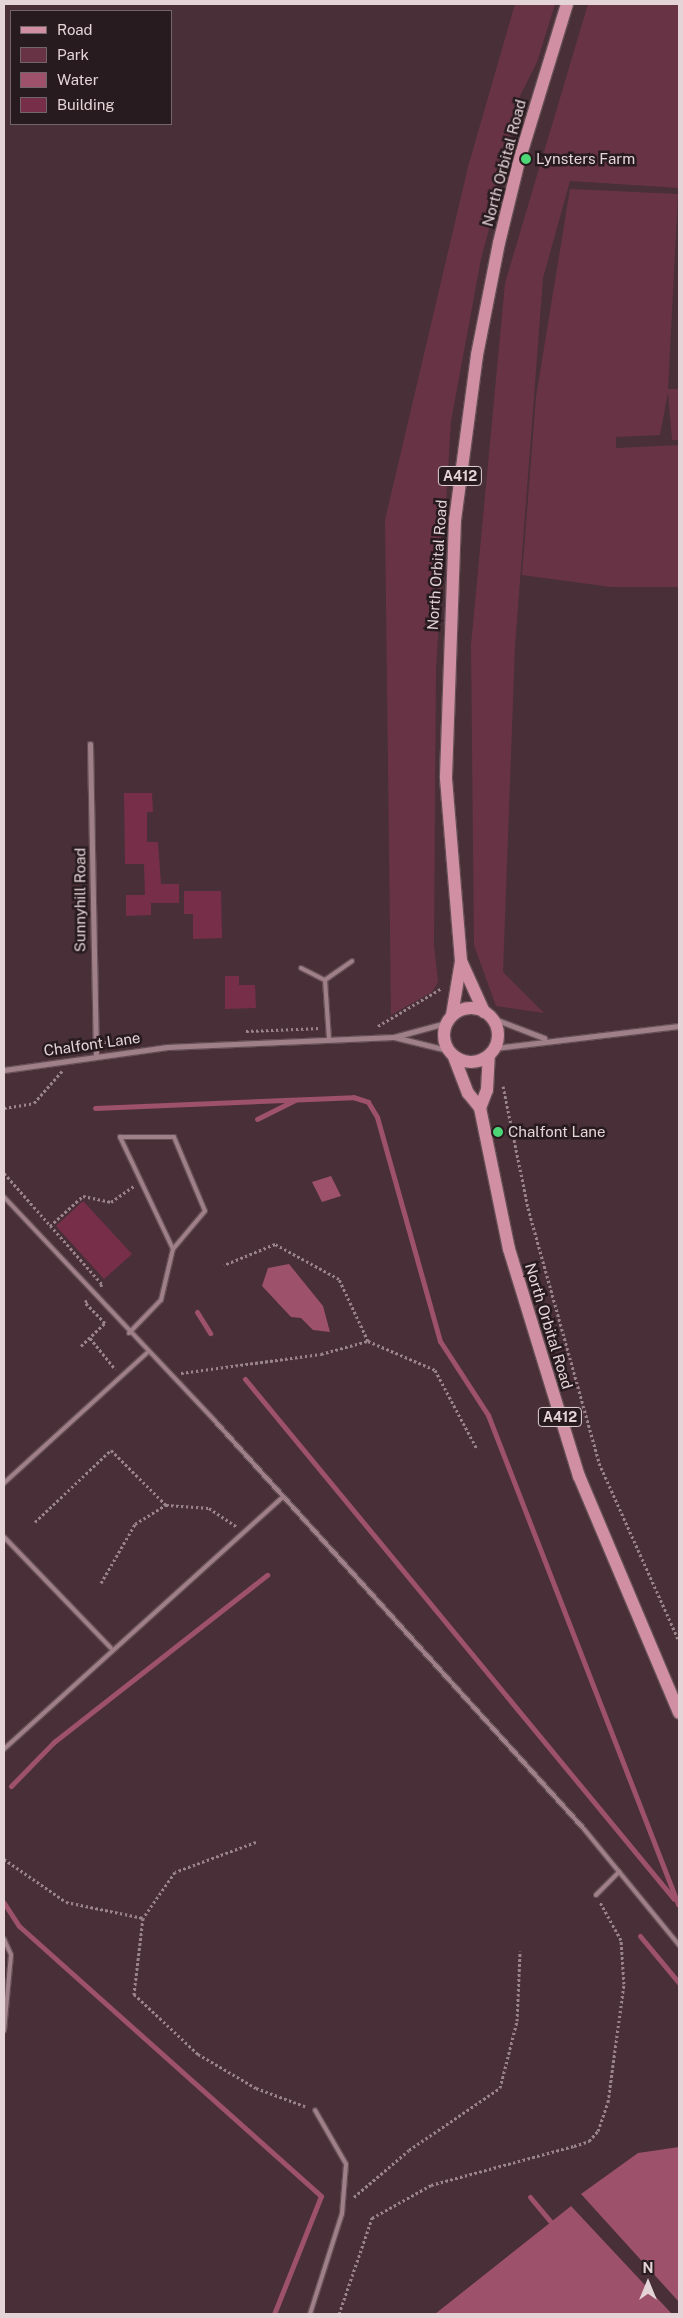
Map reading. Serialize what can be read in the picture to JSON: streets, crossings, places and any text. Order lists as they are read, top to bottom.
{
  "streets": {
    "main road": ["North Orbital Road", "A412"],
    "street": ["Sunnyhill Road", "Chalfont Lane"]
  },
  "crossings": [
    ["North Orbital Road", "Chalfont Lane"],
    ["Sunnyhill Road", "Chalfont Lane"]
  ],
  "places": ["Lynsters Farm", "Chalfont Lane"],
  "legend": [
    "Road",
    "Park",
    "Water",
    "Building"
  ],
  "north": "top"
}
